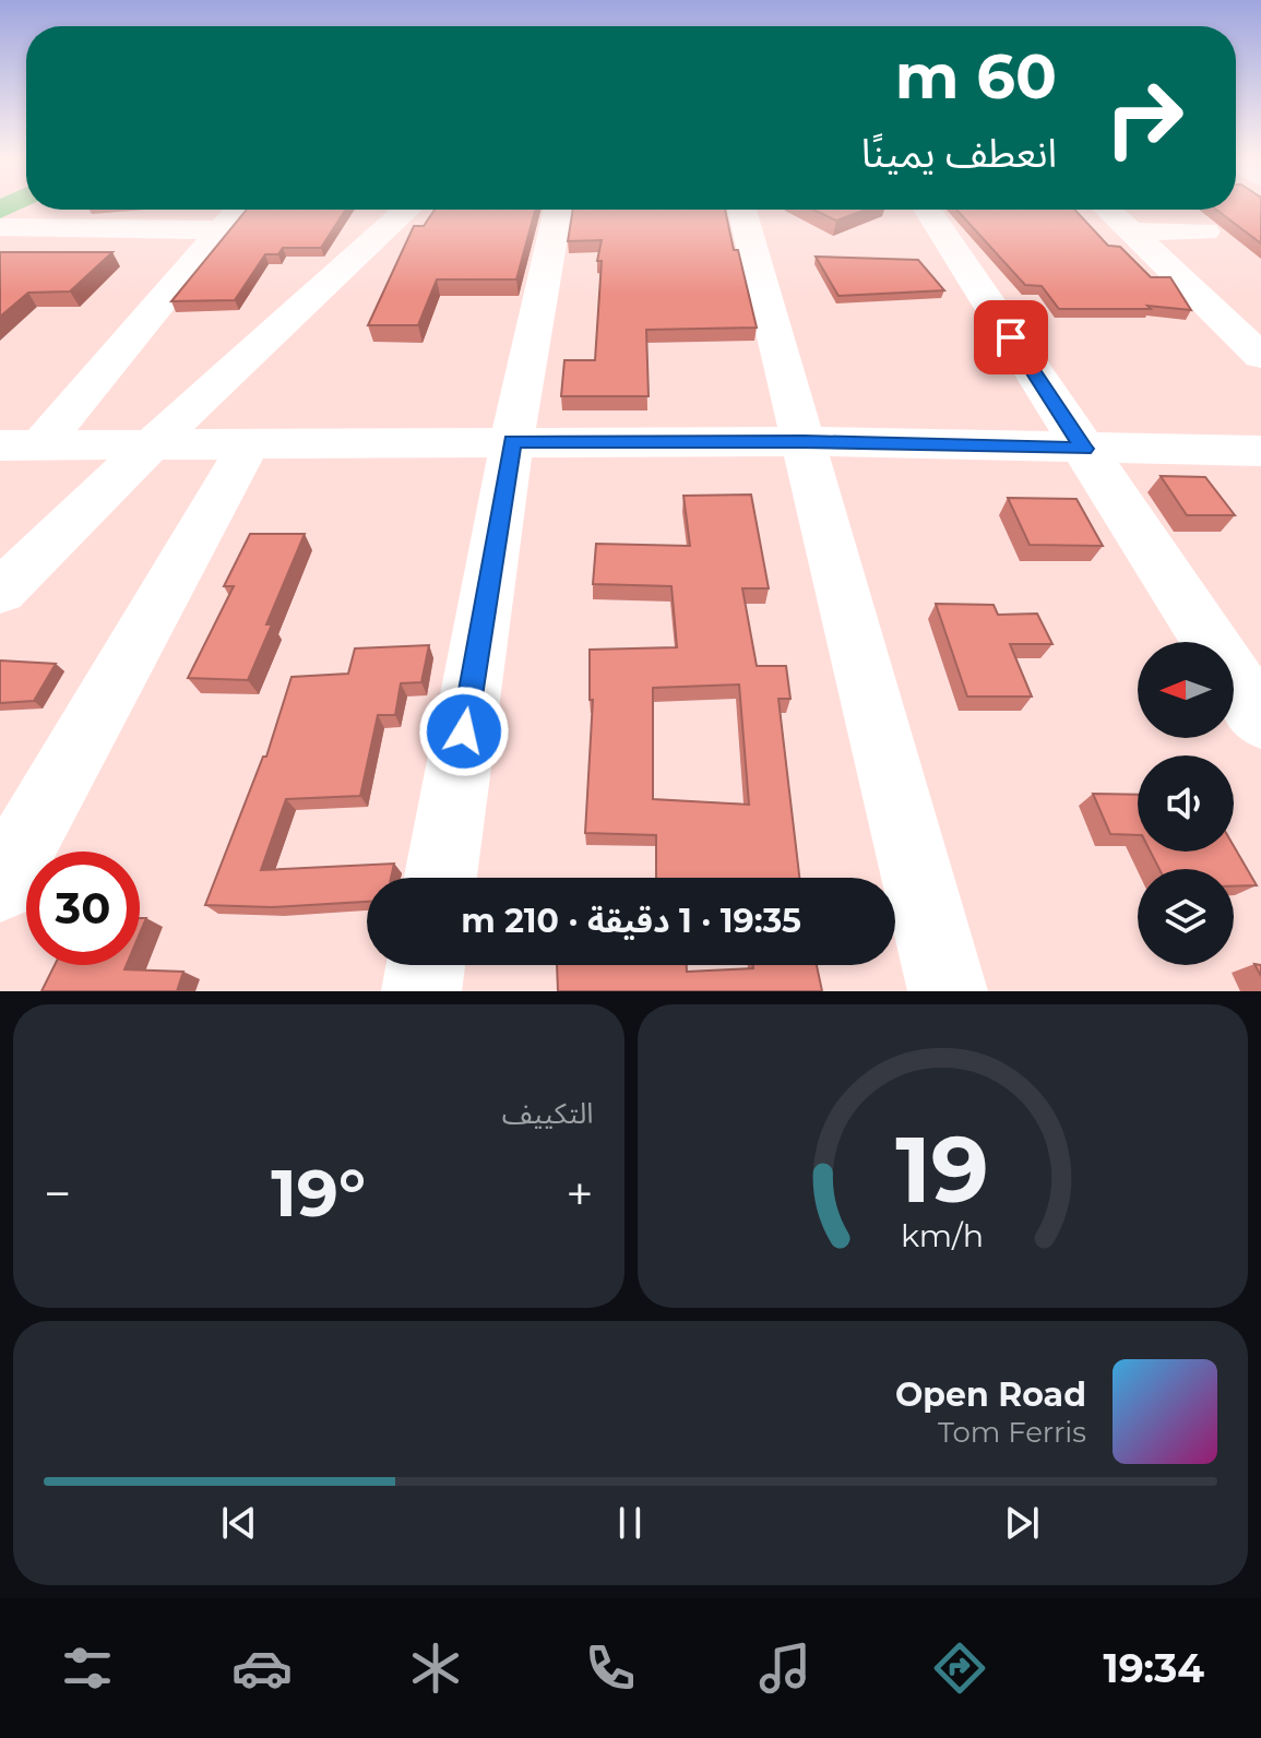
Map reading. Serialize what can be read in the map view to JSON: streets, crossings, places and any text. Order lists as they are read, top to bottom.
{
  "north": "left",
  "page": {
    "turn": ["60 m", "انعطف يمينًا"],
    "limit": "30",
    "trip": "19:35 · 1 دقيقة · 210 m",
    "tile": "التكييف",
    "heat": ["−", "19°", "+"],
    "song": ["Open Road", "Tom Ferris"],
    "tabs": "19:34",
    "gauge": ["19", "km/h"]
  }
}
